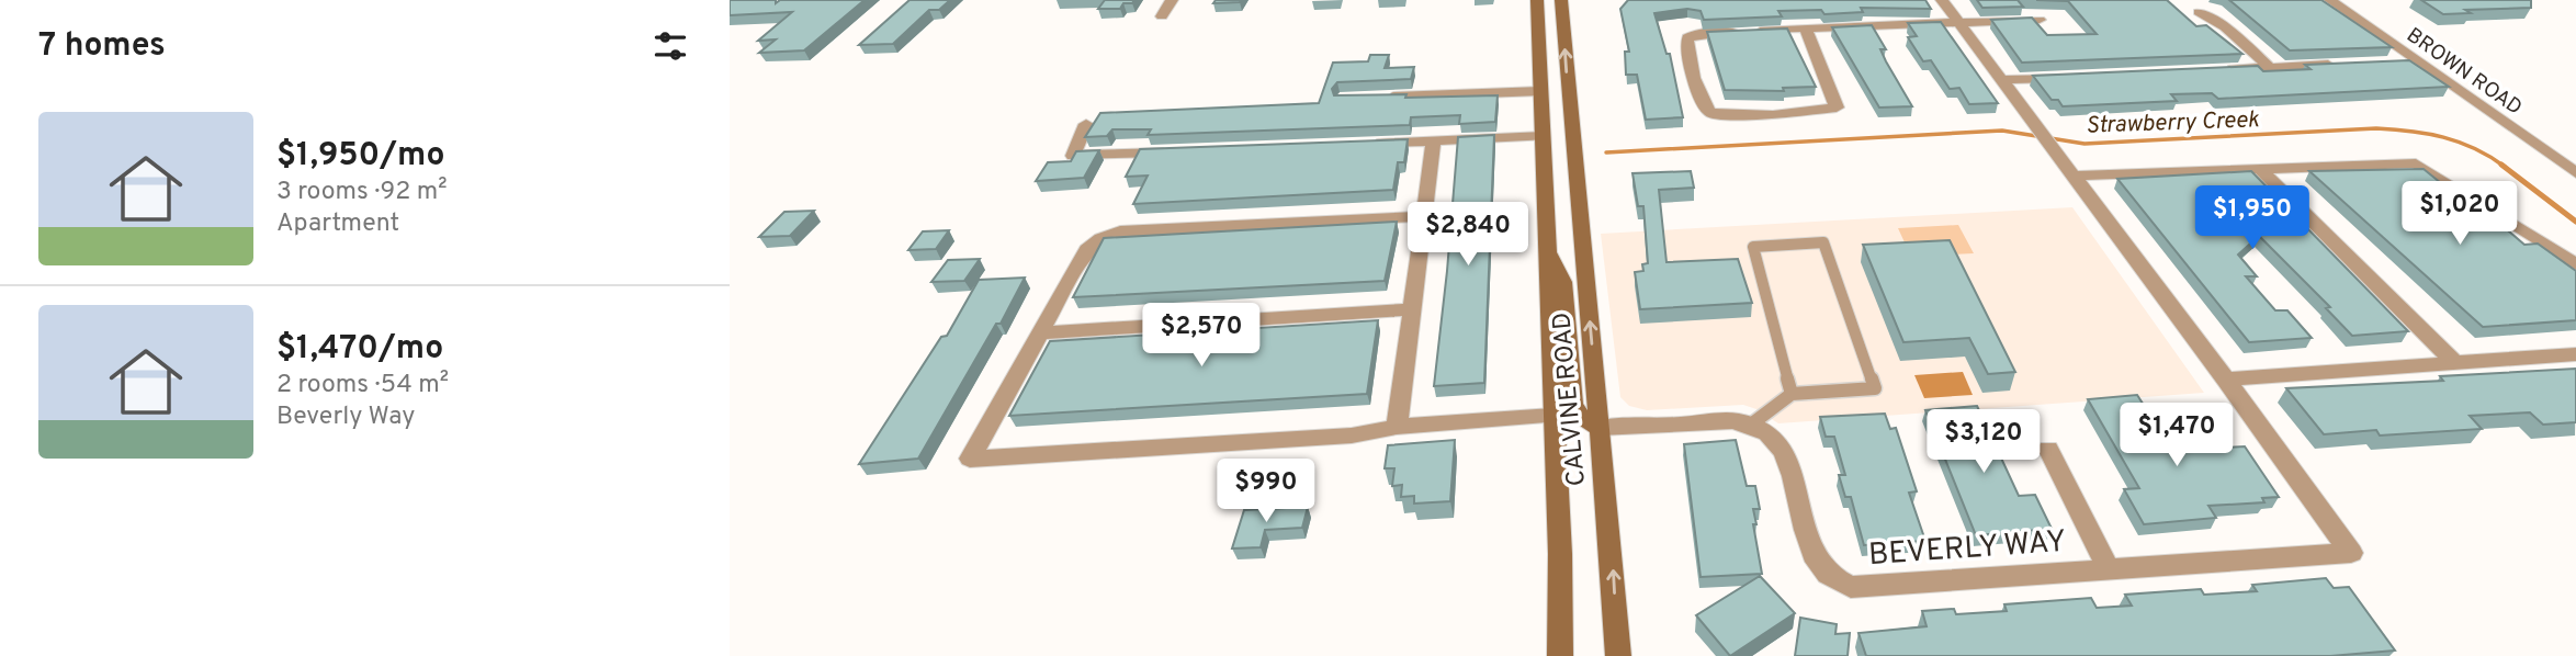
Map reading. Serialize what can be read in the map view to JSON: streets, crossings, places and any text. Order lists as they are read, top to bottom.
{
  "streets": {
    "main road": ["CALVINE ROAD"],
    "street": ["BROWN ROAD", "BEVERLY WAY"]
  },
  "water": ["Strawberry Creek"],
  "page": {
    "heading": "7 homes",
    "list": [
      {
        "name": "$1,950/mo",
        "note": "3 rooms · 92 m² · Apartment"
      },
      {
        "name": "$1,470/mo",
        "note": "2 rooms · 54 m² · Beverly Way"
      }
    ],
    "price": [
      "$1,020",
      "$1,950",
      "$2,840",
      "$2,570",
      "$1,470",
      "$3,120",
      "$990"
    ]
  }
}
